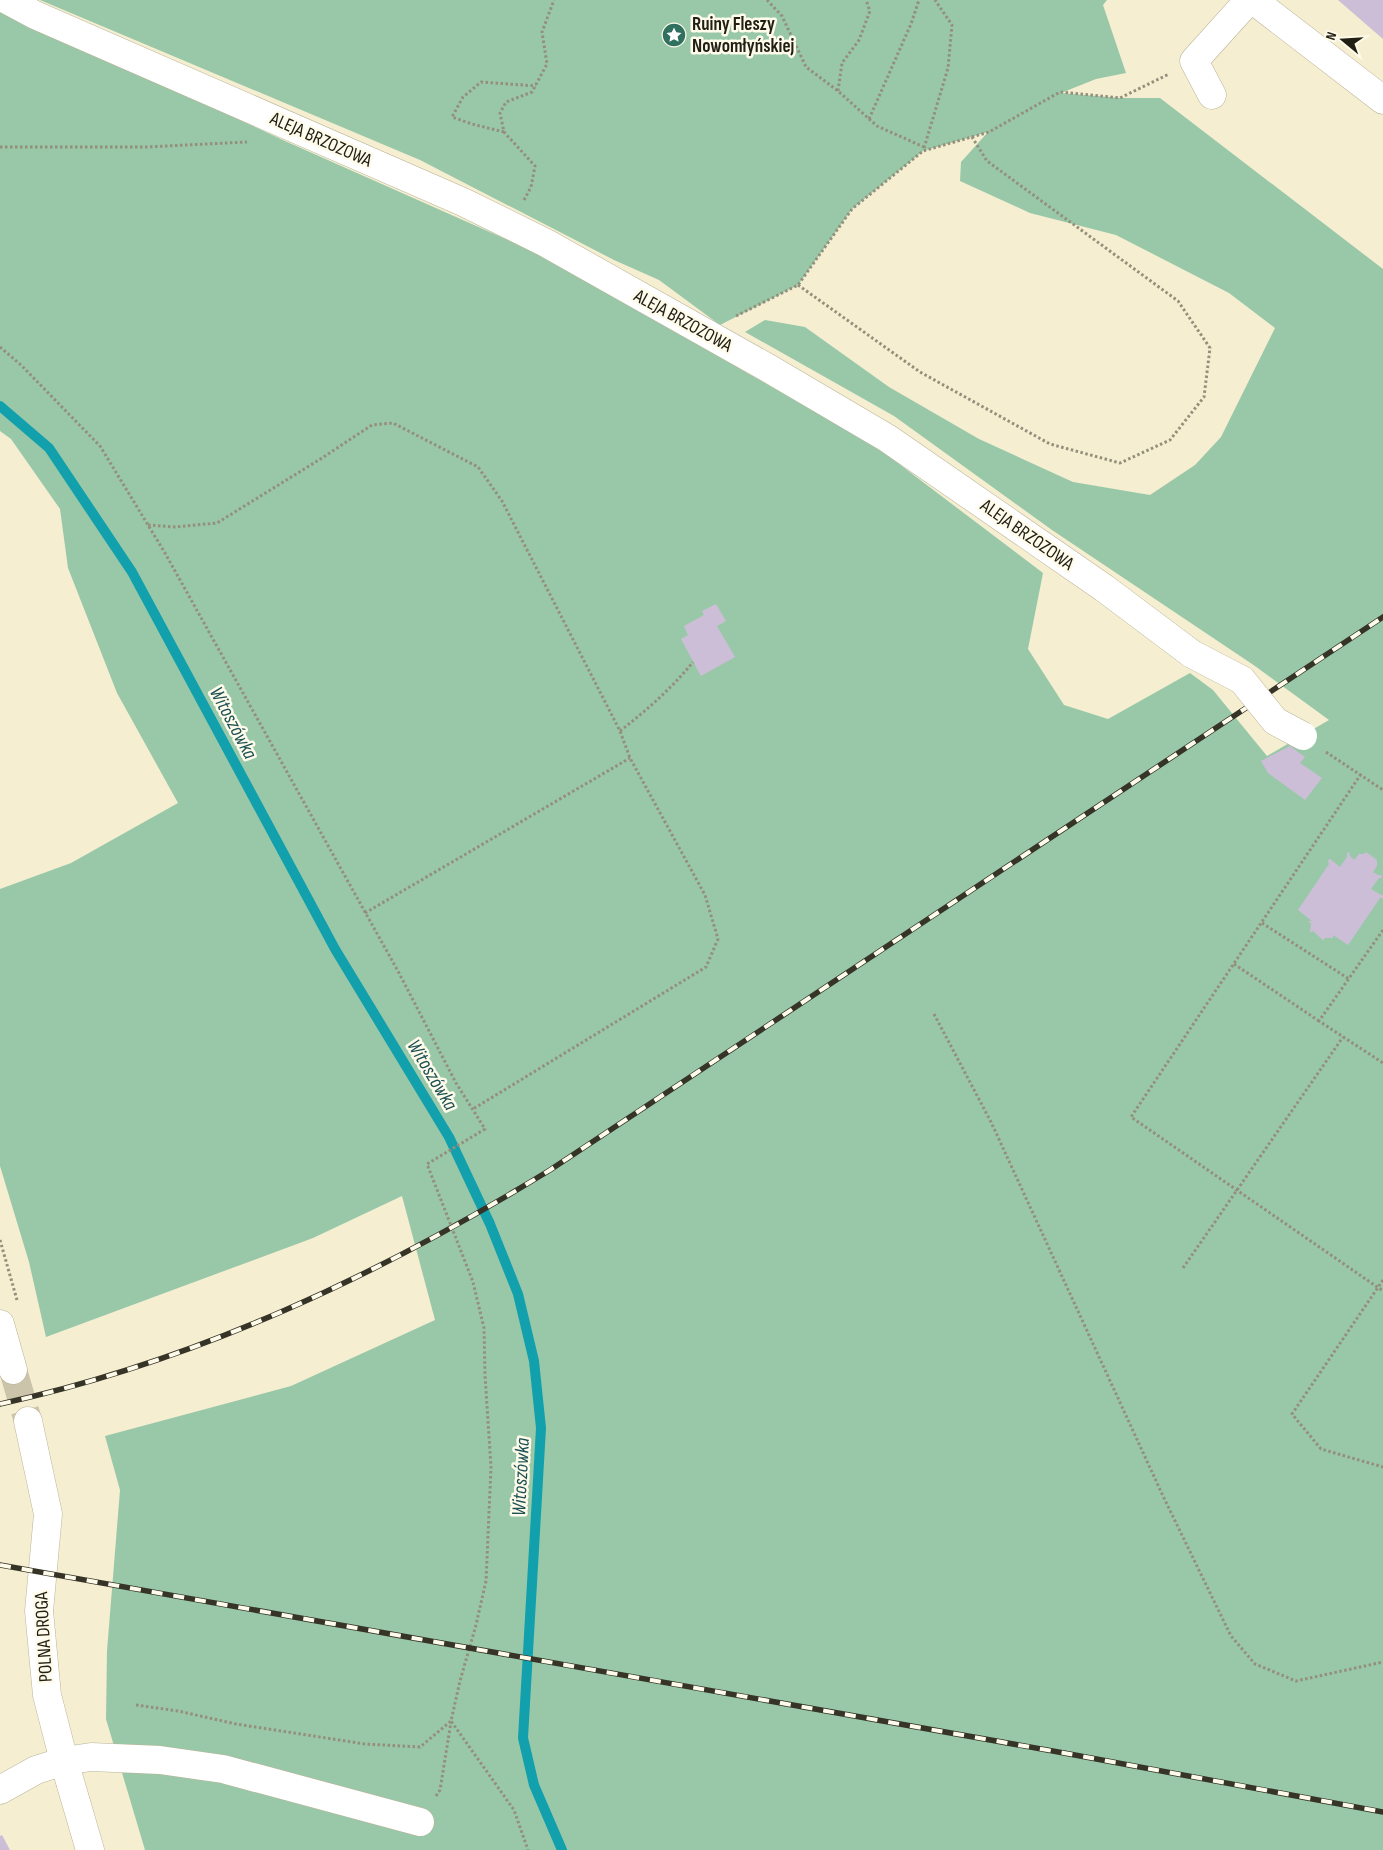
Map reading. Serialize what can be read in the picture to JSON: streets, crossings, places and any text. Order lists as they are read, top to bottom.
{
  "streets": {
    "street": ["ALEJA BRZOZOWA", "POLNA DROGA"]
  },
  "water": ["Witoszówka"],
  "places": {
    "place": ["Ruiny Fleszy Nowomłyńskiej"]
  },
  "north": "left"
}
